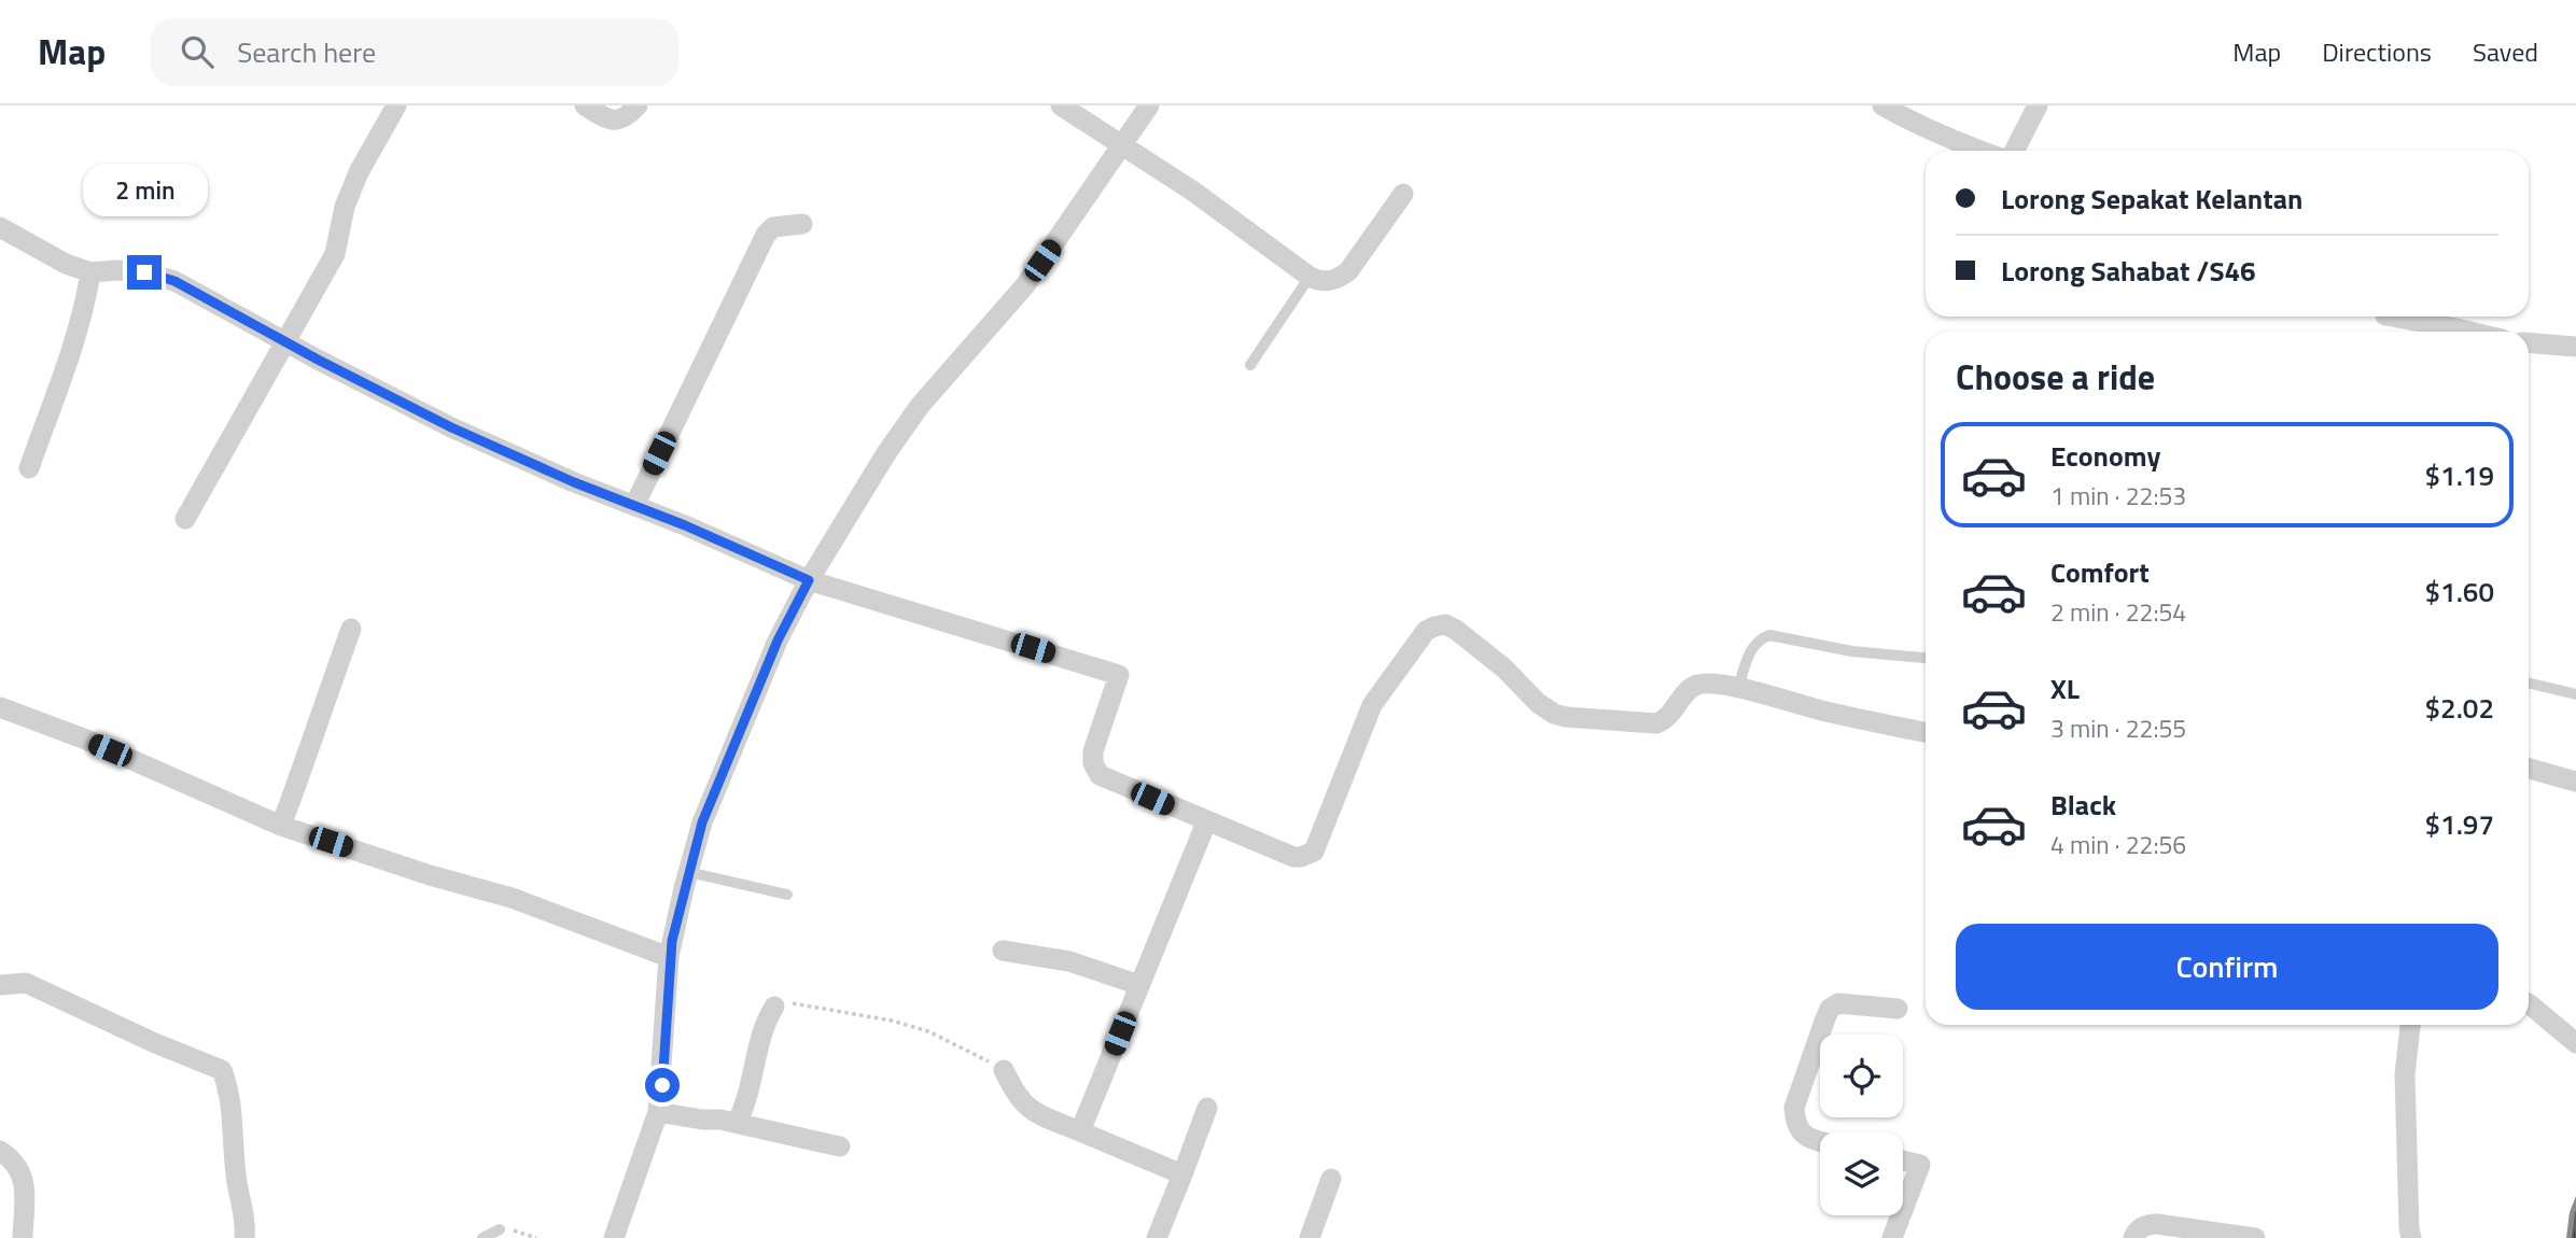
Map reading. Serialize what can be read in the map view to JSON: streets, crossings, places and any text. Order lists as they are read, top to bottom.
{
  "page": {
    "header": "Map",
    "search": "Search here",
    "nav": ["Map", "Directions", "Saved"],
    "banner": ["Lorong Sepakat Kelantan", "Lorong Sahabat /S46"],
    "bubble": "2 min",
    "heading": "Choose a ride",
    "list": [
      {
        "name": "Economy",
        "note": "1 min · 22:53",
        "value": "$1.19"
      },
      {
        "name": "Comfort",
        "note": "2 min · 22:54",
        "value": "$1.60"
      },
      {
        "name": "XL",
        "note": "3 min · 22:55",
        "value": "$2.02"
      },
      {
        "name": "Black",
        "note": "4 min · 22:56",
        "value": "$1.97"
      }
    ],
    "buttons": "Confirm"
  }
}
